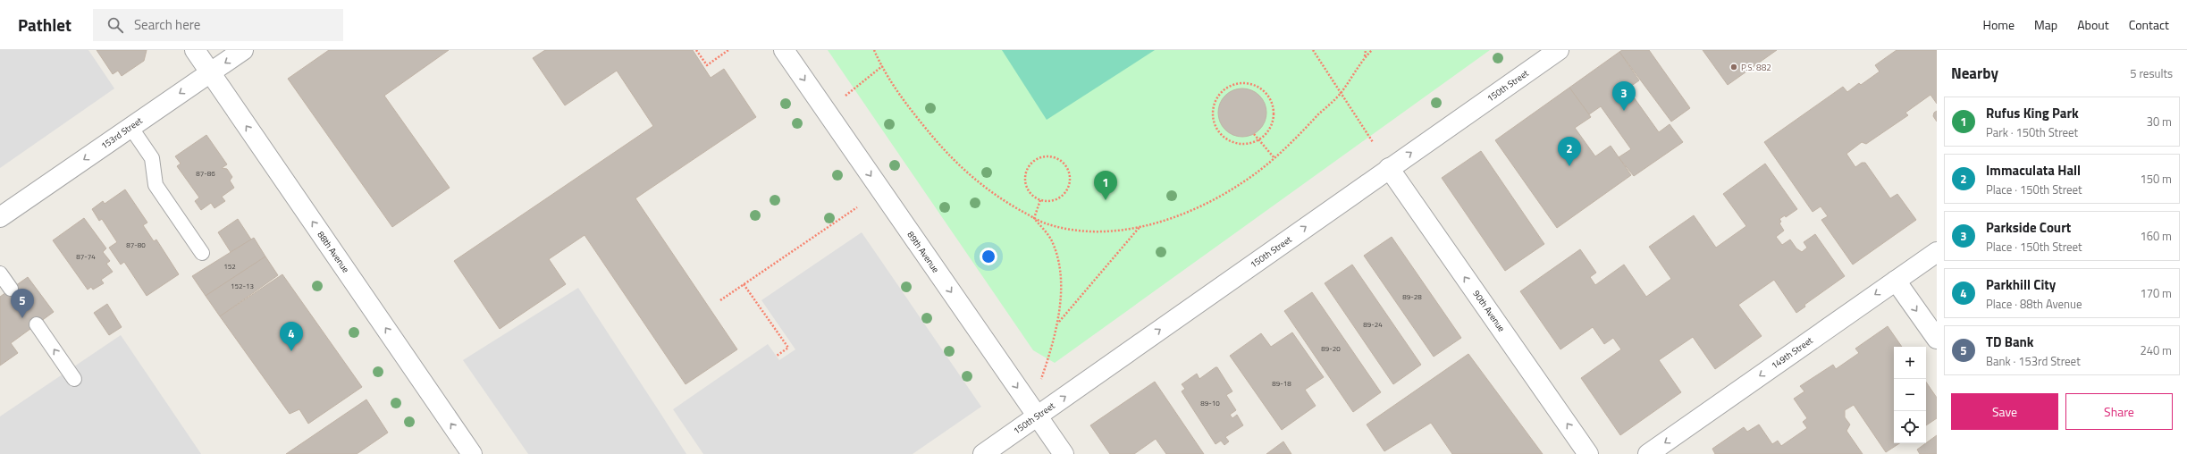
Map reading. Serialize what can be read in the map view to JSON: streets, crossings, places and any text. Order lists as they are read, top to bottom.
{
  "streets": {
    "street": [
      "150th Street",
      "153rd Street",
      "88th Avenue",
      "89th Avenue",
      "90th Avenue",
      "149th Street"
    ]
  },
  "crossings": [
    ["150th Street", "89th Avenue"],
    ["150th Street", "90th Avenue"],
    ["153rd Street", "88th Avenue"]
  ],
  "one_way": [
    "150th Street",
    "153rd Street",
    "88th Avenue",
    "89th Avenue",
    "90th Avenue",
    "149th Street"
  ],
  "places": ["P.S. 882"],
  "house_numbers": [
    "87-86",
    "87-80",
    "87-74",
    "152",
    "152-13",
    "89-28",
    "89-24",
    "89-20",
    "89-18",
    "89-10"
  ],
  "page": {
    "header": "Pathlet",
    "search": "Search here",
    "nav": [
      "Home",
      "Map",
      "About",
      "Contact"
    ],
    "heading": ["Nearby", "5 results"],
    "pins": [
      "3",
      "2",
      "1",
      "5",
      "4"
    ],
    "list": [
      {
        "mark": "1",
        "name": "Rufus King Park",
        "note": "Park · 150th Street",
        "value": "30 m"
      },
      {
        "mark": "2",
        "name": "Immaculata Hall",
        "note": "Place · 150th Street",
        "value": "150 m"
      },
      {
        "mark": "3",
        "name": "Parkside Court",
        "note": "Place · 150th Street",
        "value": "160 m"
      },
      {
        "mark": "4",
        "name": "Parkhill City",
        "note": "Place · 88th Avenue",
        "value": "170 m"
      },
      {
        "mark": "5",
        "name": "TD Bank",
        "note": "Bank · 153rd Street",
        "value": "240 m"
      }
    ],
    "map_buttons": ["+", "−"],
    "buttons": ["Save", "Share"]
  }
}
